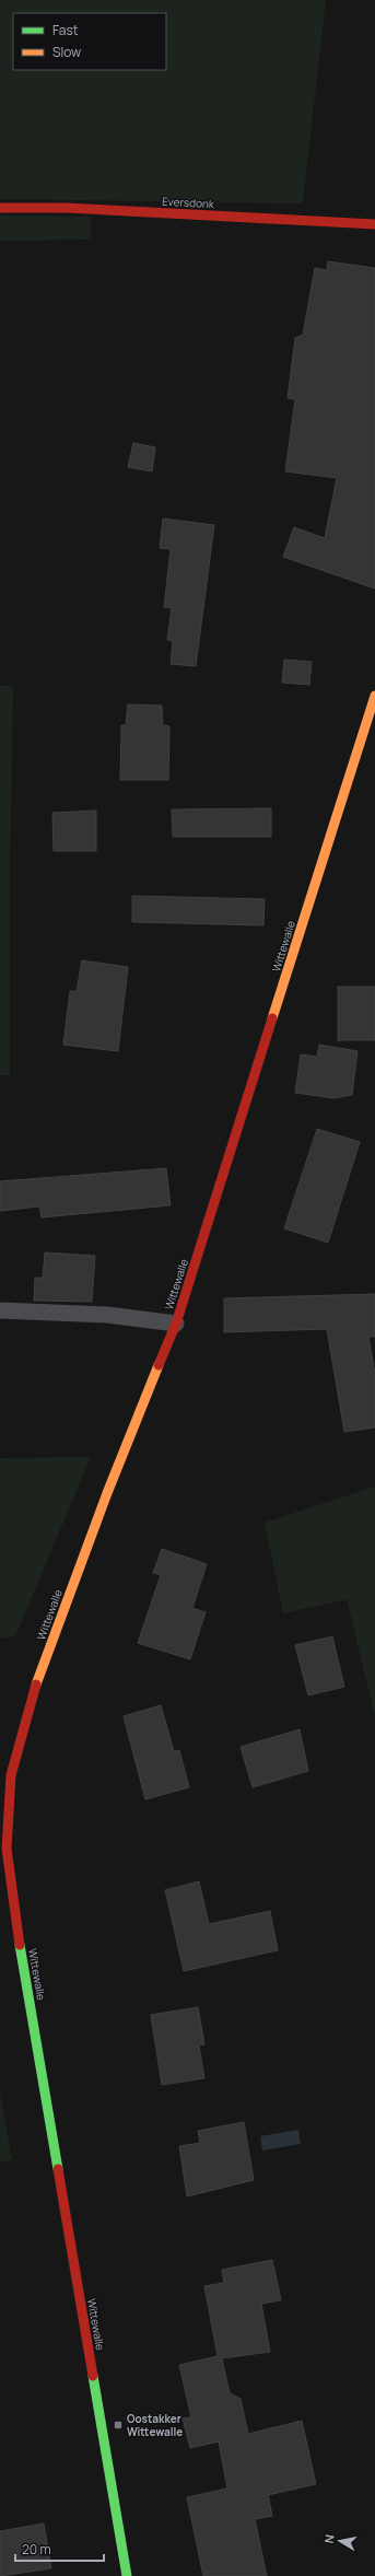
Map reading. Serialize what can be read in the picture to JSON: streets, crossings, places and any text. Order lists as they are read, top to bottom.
{
  "streets": {
    "street": ["Eversdonk", "Wittewalle"]
  },
  "places": {
    "transit": ["Oostakker Wittewalle"]
  },
  "legend": ["Fast", "Slow"],
  "scale_bar": "20 m",
  "north": "left"
}
